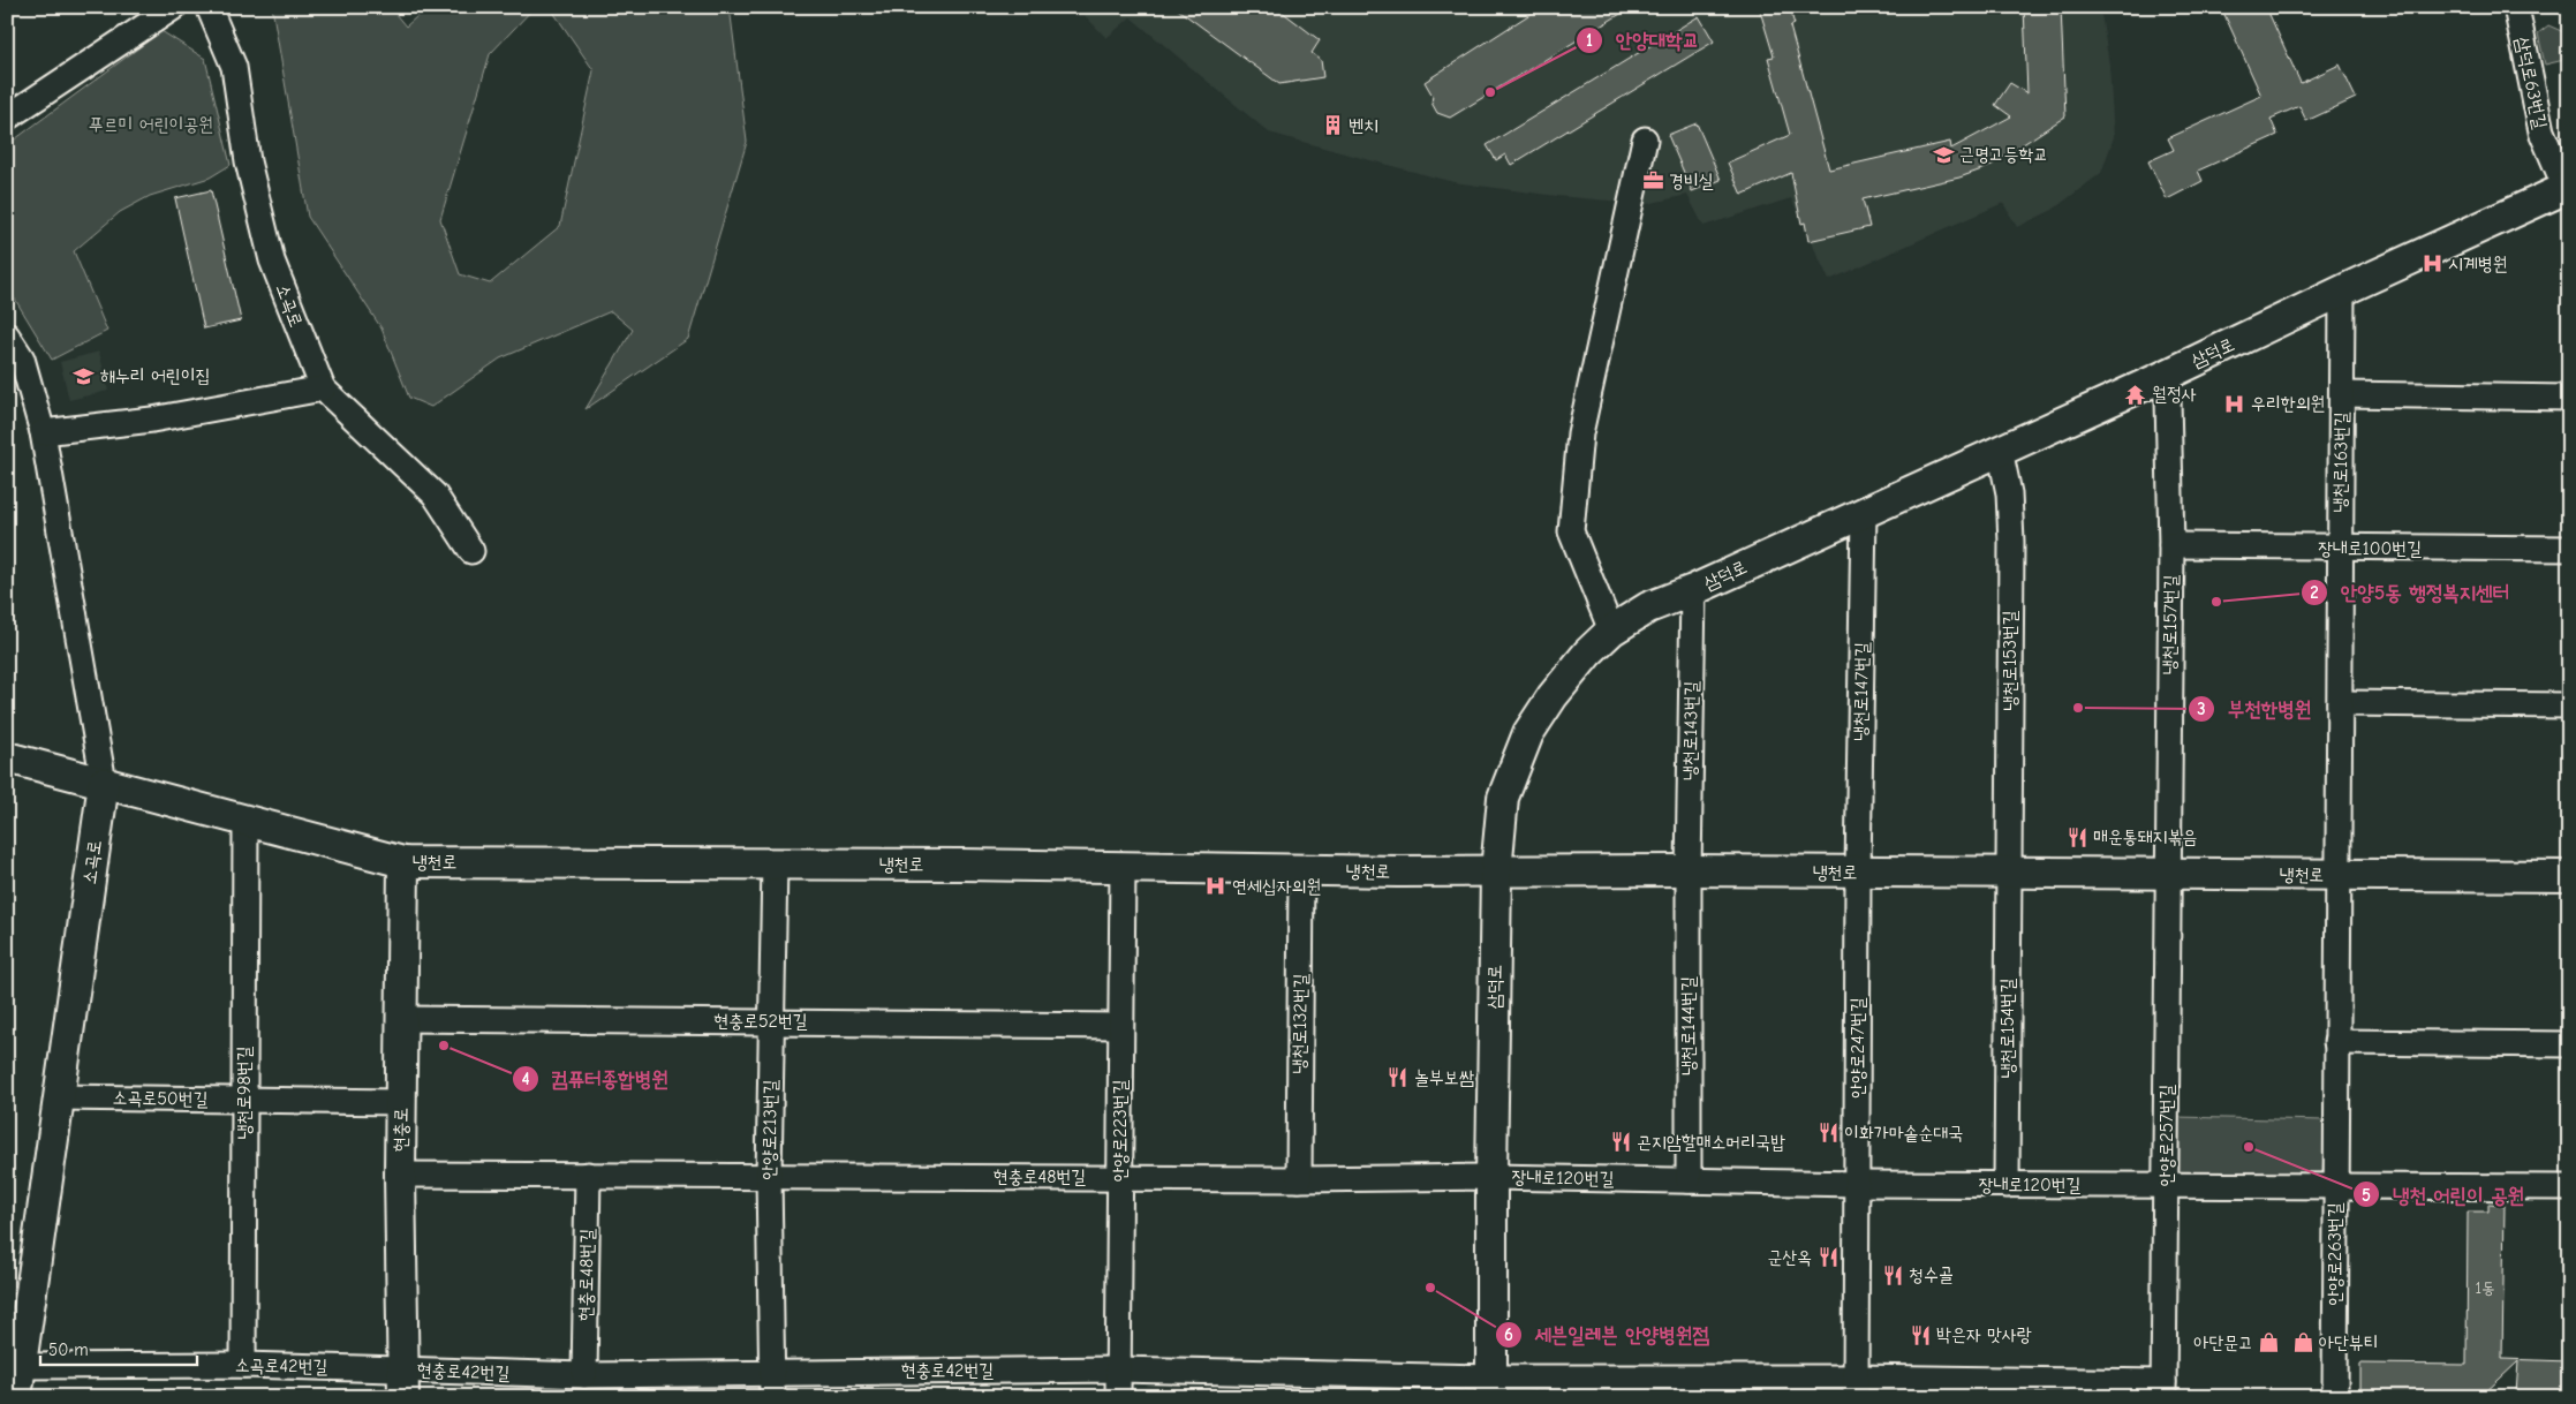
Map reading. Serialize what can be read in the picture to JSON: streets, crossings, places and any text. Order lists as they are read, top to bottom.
{
  "streets": {
    "street": [
      "삼덕로63번길",
      "소곡로",
      "삼덕로",
      "냉천로163번길",
      "장내로100번길",
      "냉천로157번길",
      "냉천로153번길",
      "냉천로147번길",
      "냉천로143번길",
      "냉천로",
      "현충로52번길",
      "냉천로132번길",
      "냉천로144번길",
      "냉천로154번길",
      "안양로247번길",
      "냉천로98번길",
      "소곡로50번길",
      "현충로",
      "안양로213번길",
      "안양로223번길",
      "안양로257번길",
      "현충로48번길",
      "장내로120번길",
      "안양로263번길",
      "소곡로42번길",
      "현충로42번길"
    ]
  },
  "crossings": [
    ["삼덕로63번길", "삼덕로"],
    ["소곡로", "냉천로"],
    ["소곡로", "소곡로50번길"],
    ["소곡로", "소곡로42번길"],
    ["삼덕로", "냉천로163번길"],
    ["삼덕로", "냉천로157번길"],
    ["삼덕로", "냉천로153번길"],
    ["삼덕로", "냉천로147번길"],
    ["삼덕로", "냉천로143번길"],
    ["삼덕로", "냉천로"],
    ["삼덕로", "현충로48번길"],
    ["삼덕로", "장내로120번길"],
    ["삼덕로", "현충로42번길"],
    ["냉천로163번길", "장내로100번길"],
    ["냉천로163번길", "냉천로"],
    ["냉천로163번길", "안양로263번길"],
    ["장내로100번길", "냉천로157번길"],
    ["냉천로157번길", "냉천로"],
    ["냉천로157번길", "안양로257번길"],
    ["냉천로153번길", "냉천로"],
    ["냉천로153번길", "냉천로154번길"],
    ["냉천로147번길", "냉천로"],
    ["냉천로147번길", "안양로247번길"],
    ["냉천로143번길", "냉천로"],
    ["냉천로143번길", "냉천로144번길"],
    ["냉천로", "냉천로132번길"],
    ["냉천로", "냉천로144번길"],
    ["냉천로", "냉천로154번길"],
    ["냉천로", "안양로247번길"],
    ["냉천로", "냉천로98번길"],
    ["냉천로", "현충로"],
    ["냉천로", "안양로213번길"],
    ["냉천로", "안양로223번길"],
    ["냉천로", "안양로257번길"],
    ["냉천로", "안양로263번길"],
    ["현충로52번길", "현충로"],
    ["현충로52번길", "안양로213번길"],
    ["현충로52번길", "안양로223번길"],
    ["냉천로132번길", "현충로48번길"],
    ["냉천로144번길", "장내로120번길"],
    ["냉천로154번길", "장내로120번길"],
    ["안양로247번길", "장내로120번길"],
    ["안양로247번길", "현충로42번길"],
    ["냉천로98번길", "소곡로50번길"],
    ["냉천로98번길", "소곡로42번길"],
    ["소곡로50번길", "현충로"],
    ["현충로", "현충로48번길"],
    ["현충로", "소곡로42번길"],
    ["현충로", "현충로42번길"],
    ["안양로213번길", "현충로48번길"],
    ["안양로213번길", "현충로42번길"],
    ["안양로223번길", "현충로48번길"],
    ["안양로223번길", "현충로42번길"],
    ["안양로257번길", "장내로120번길"],
    ["안양로257번길", "현충로42번길"],
    ["현충로48번길", "장내로120번길"],
    ["현충로48번길", "현충로42번길"],
    ["장내로120번길", "안양로263번길"],
    ["소곡로42번길", "현충로42번길"]
  ],
  "parks": ["푸르미 어린이공원"],
  "places": {
    "other": [
      "안양대학교",
      "안양5동 행정복지센터",
      "부천한병원",
      "컴퓨터종합병원",
      "냉천 어린이 공원",
      "세븐일레븐 안양병원점"
    ],
    "building": ["벤치"],
    "school or university": ["근명고등학교", "해누리 어린이집"],
    "office": ["경비실"],
    "hospital": ["시계병원", "우리한의원", "연세십자의원"],
    "temple": ["월정사"],
    "restaurant": [
      "매운통돼지볶음",
      "놀부보쌈",
      "이화가마솥순대국",
      "곤지암할매소머리국밥",
      "군산옥",
      "청수골",
      "박은자 맛사랑"
    ],
    "shop": ["아단문고", "아단뷰티"]
  },
  "house_numbers": ["1동"],
  "scale_bar": "50 m"
}
